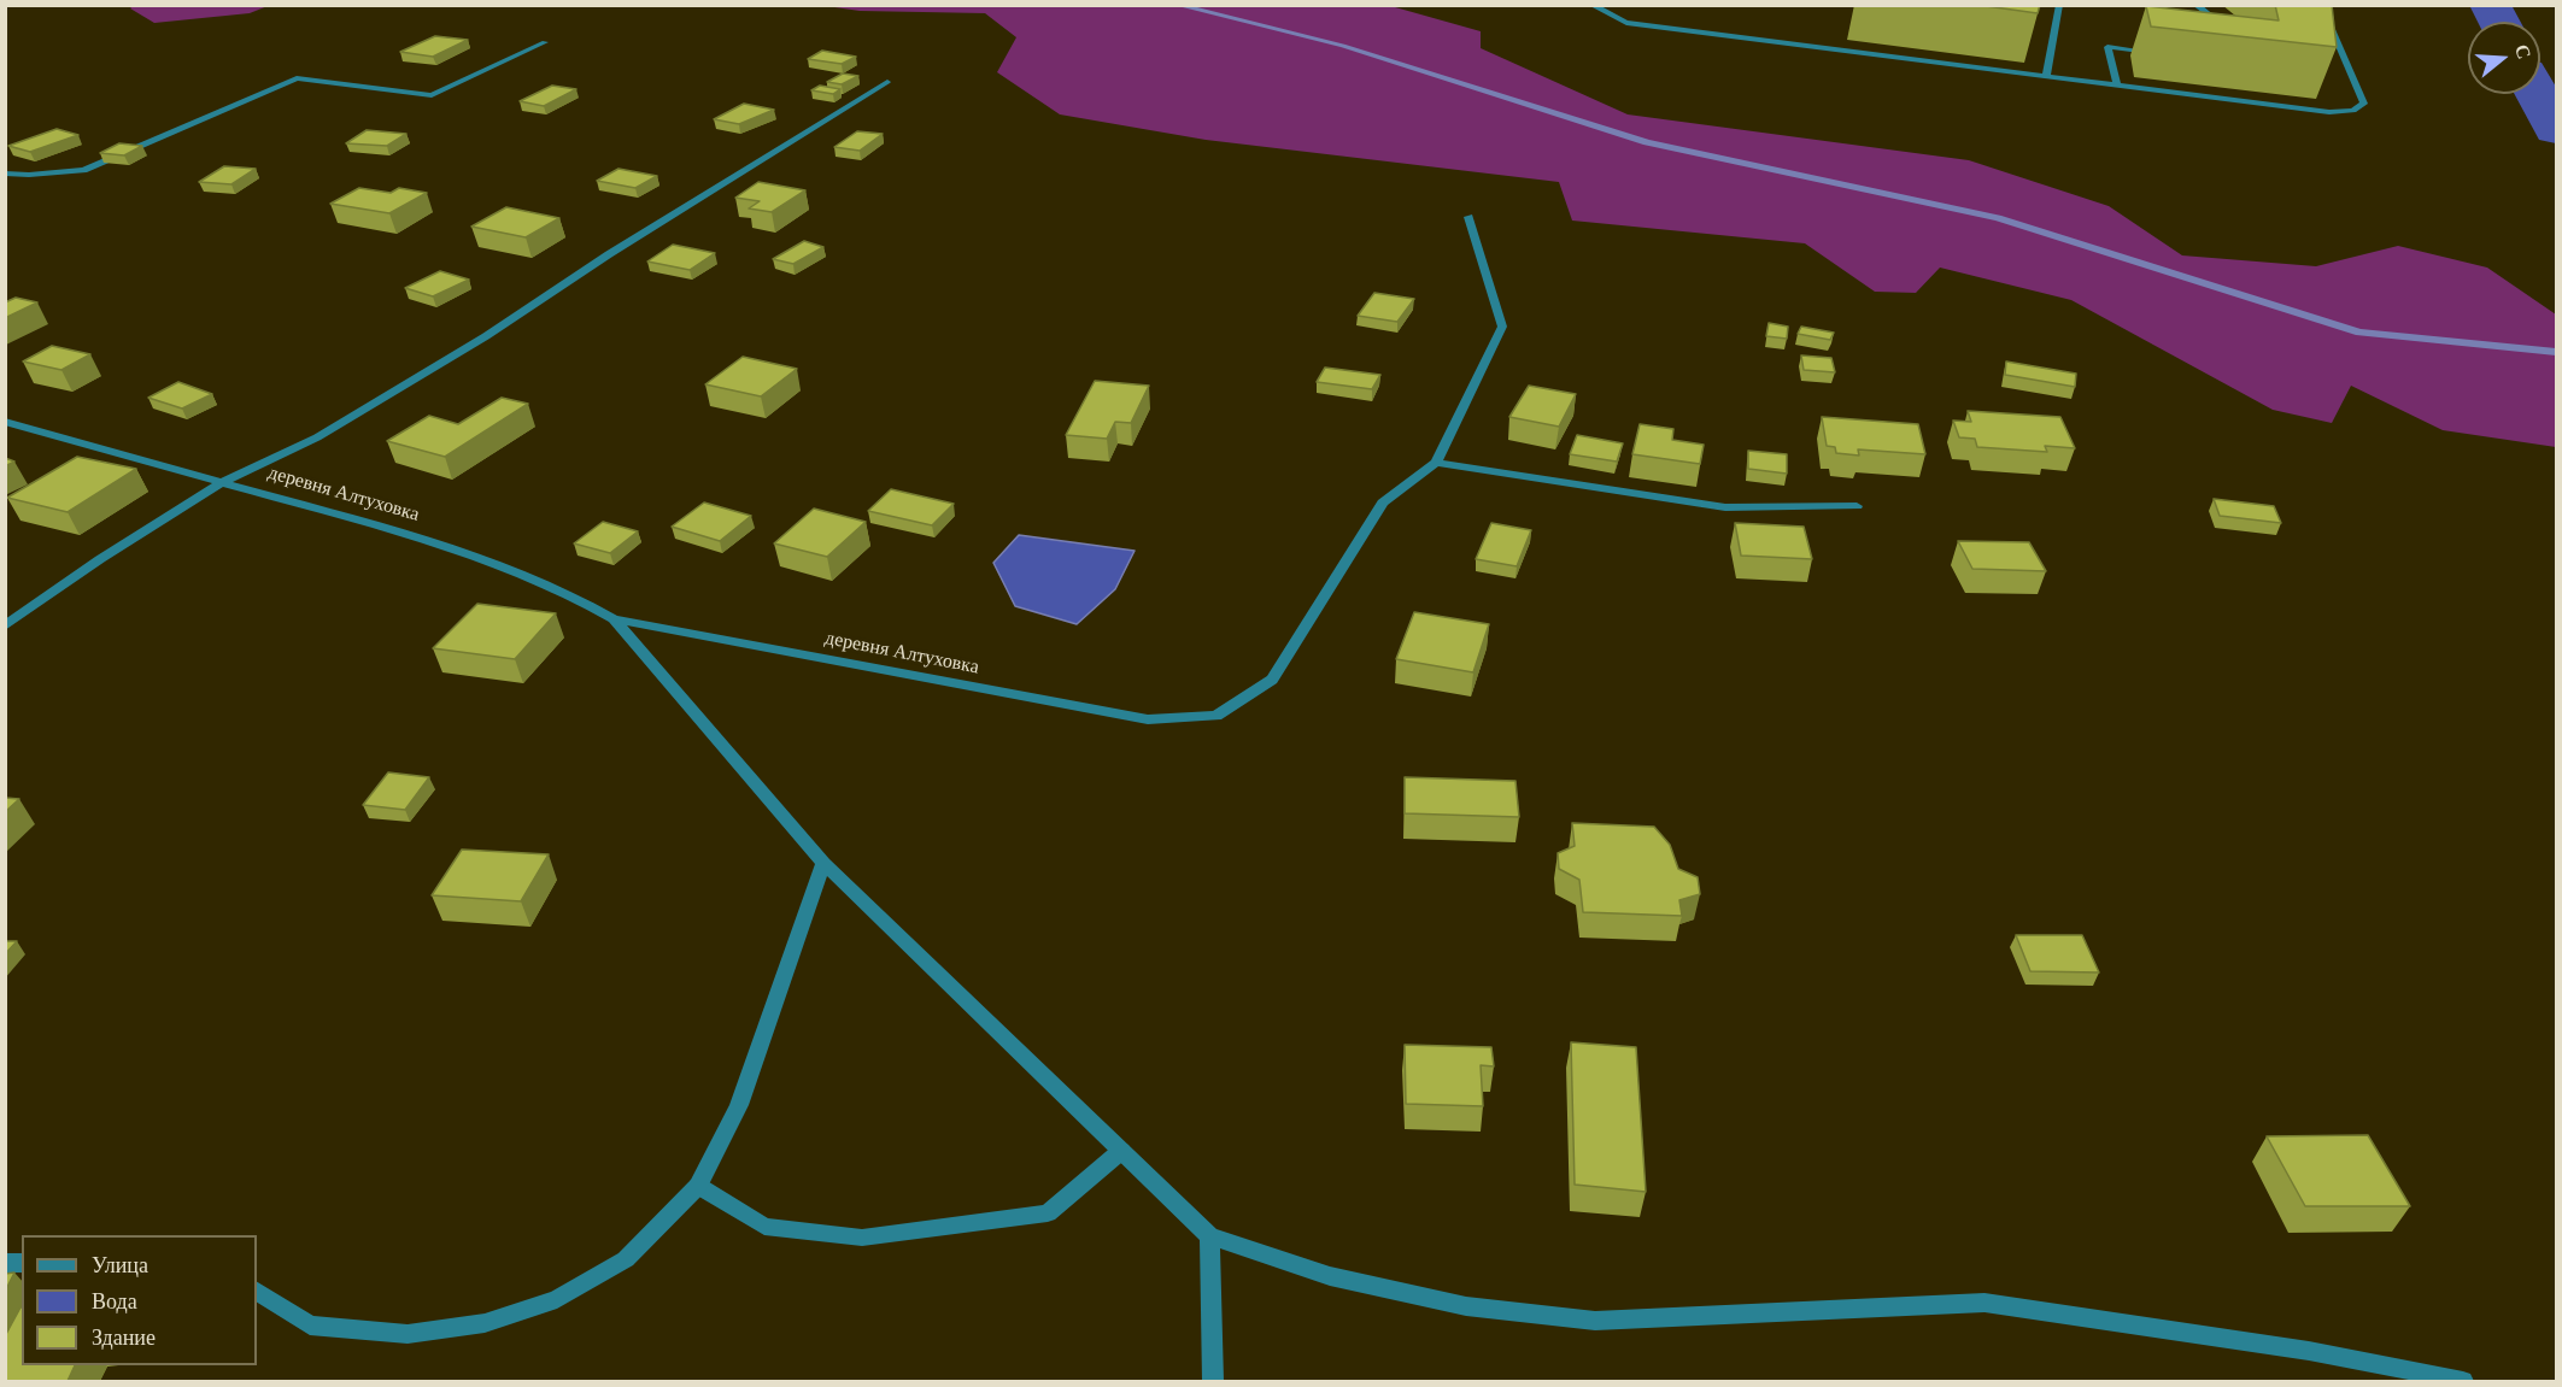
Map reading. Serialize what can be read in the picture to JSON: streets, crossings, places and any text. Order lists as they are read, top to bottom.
{
  "streets": {
    "street": ["деревня Алтуховка"]
  },
  "legend": ["Улица", "Вода", "Здание"],
  "north": "right"
}
